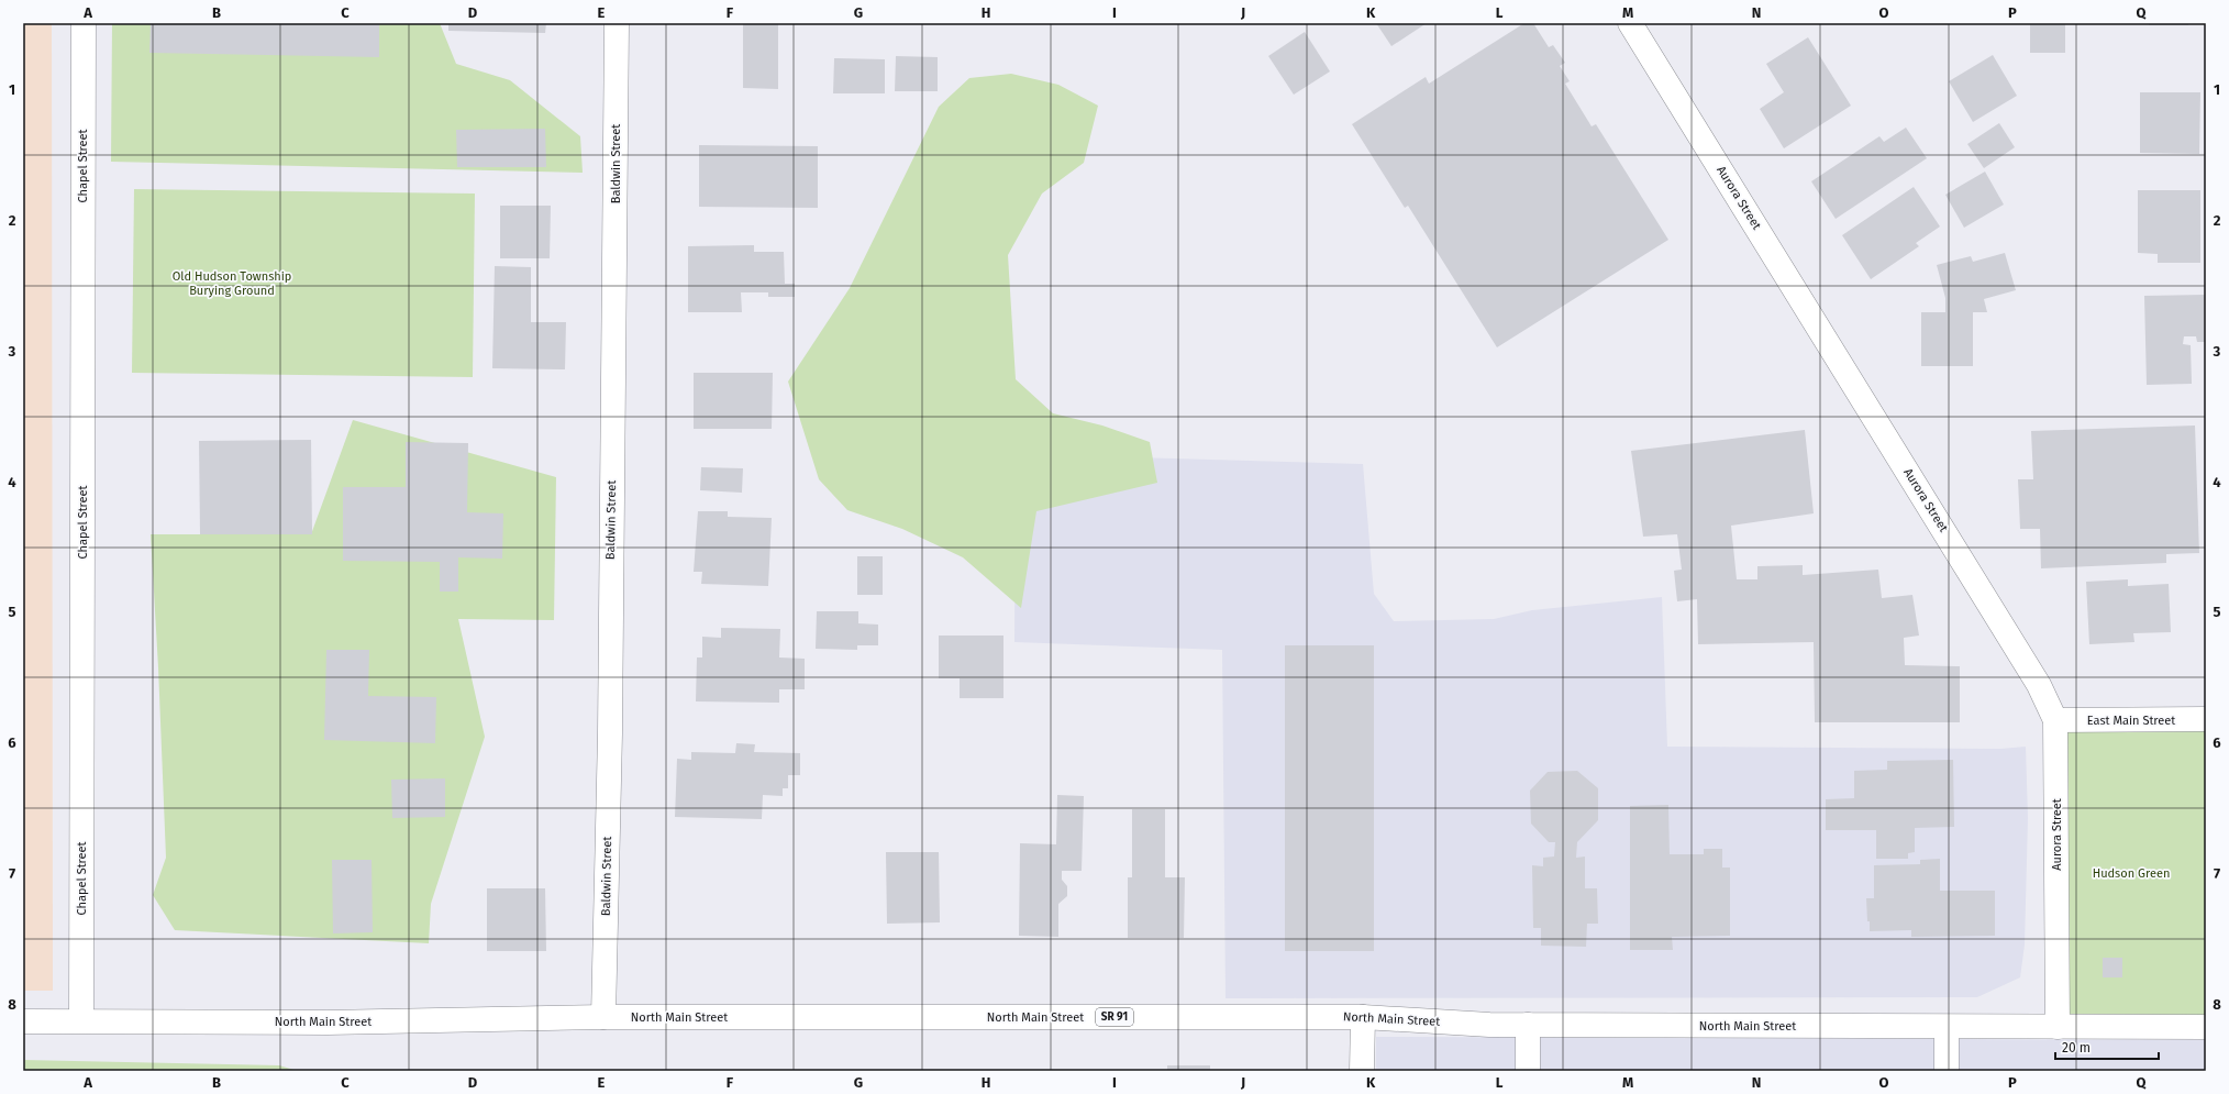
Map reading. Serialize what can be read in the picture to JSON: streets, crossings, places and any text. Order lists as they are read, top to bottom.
{
  "streets": {
    "street": [
      "Baldwin Street",
      "Chapel Street",
      "Aurora Street",
      "East Main Street",
      "North Main Street",
      "SR 91"
    ]
  },
  "crossings": [
    ["Baldwin Street", "North Main Street"],
    ["Chapel Street", "North Main Street"],
    ["Aurora Street", "East Main Street"],
    ["Aurora Street", "North Main Street"]
  ],
  "parks": ["Old Hudson Township Burying Ground", "Hudson Green"],
  "scale_bar": "20 m",
  "grid": {
    "columns": [
      "A",
      "B",
      "C",
      "D",
      "E",
      "F",
      "G",
      "H",
      "I",
      "J",
      "K",
      "L",
      "M",
      "N",
      "O",
      "P",
      "Q"
    ],
    "rows": [
      "1",
      "2",
      "3",
      "4",
      "5",
      "6",
      "7",
      "8"
    ]
  }
}
